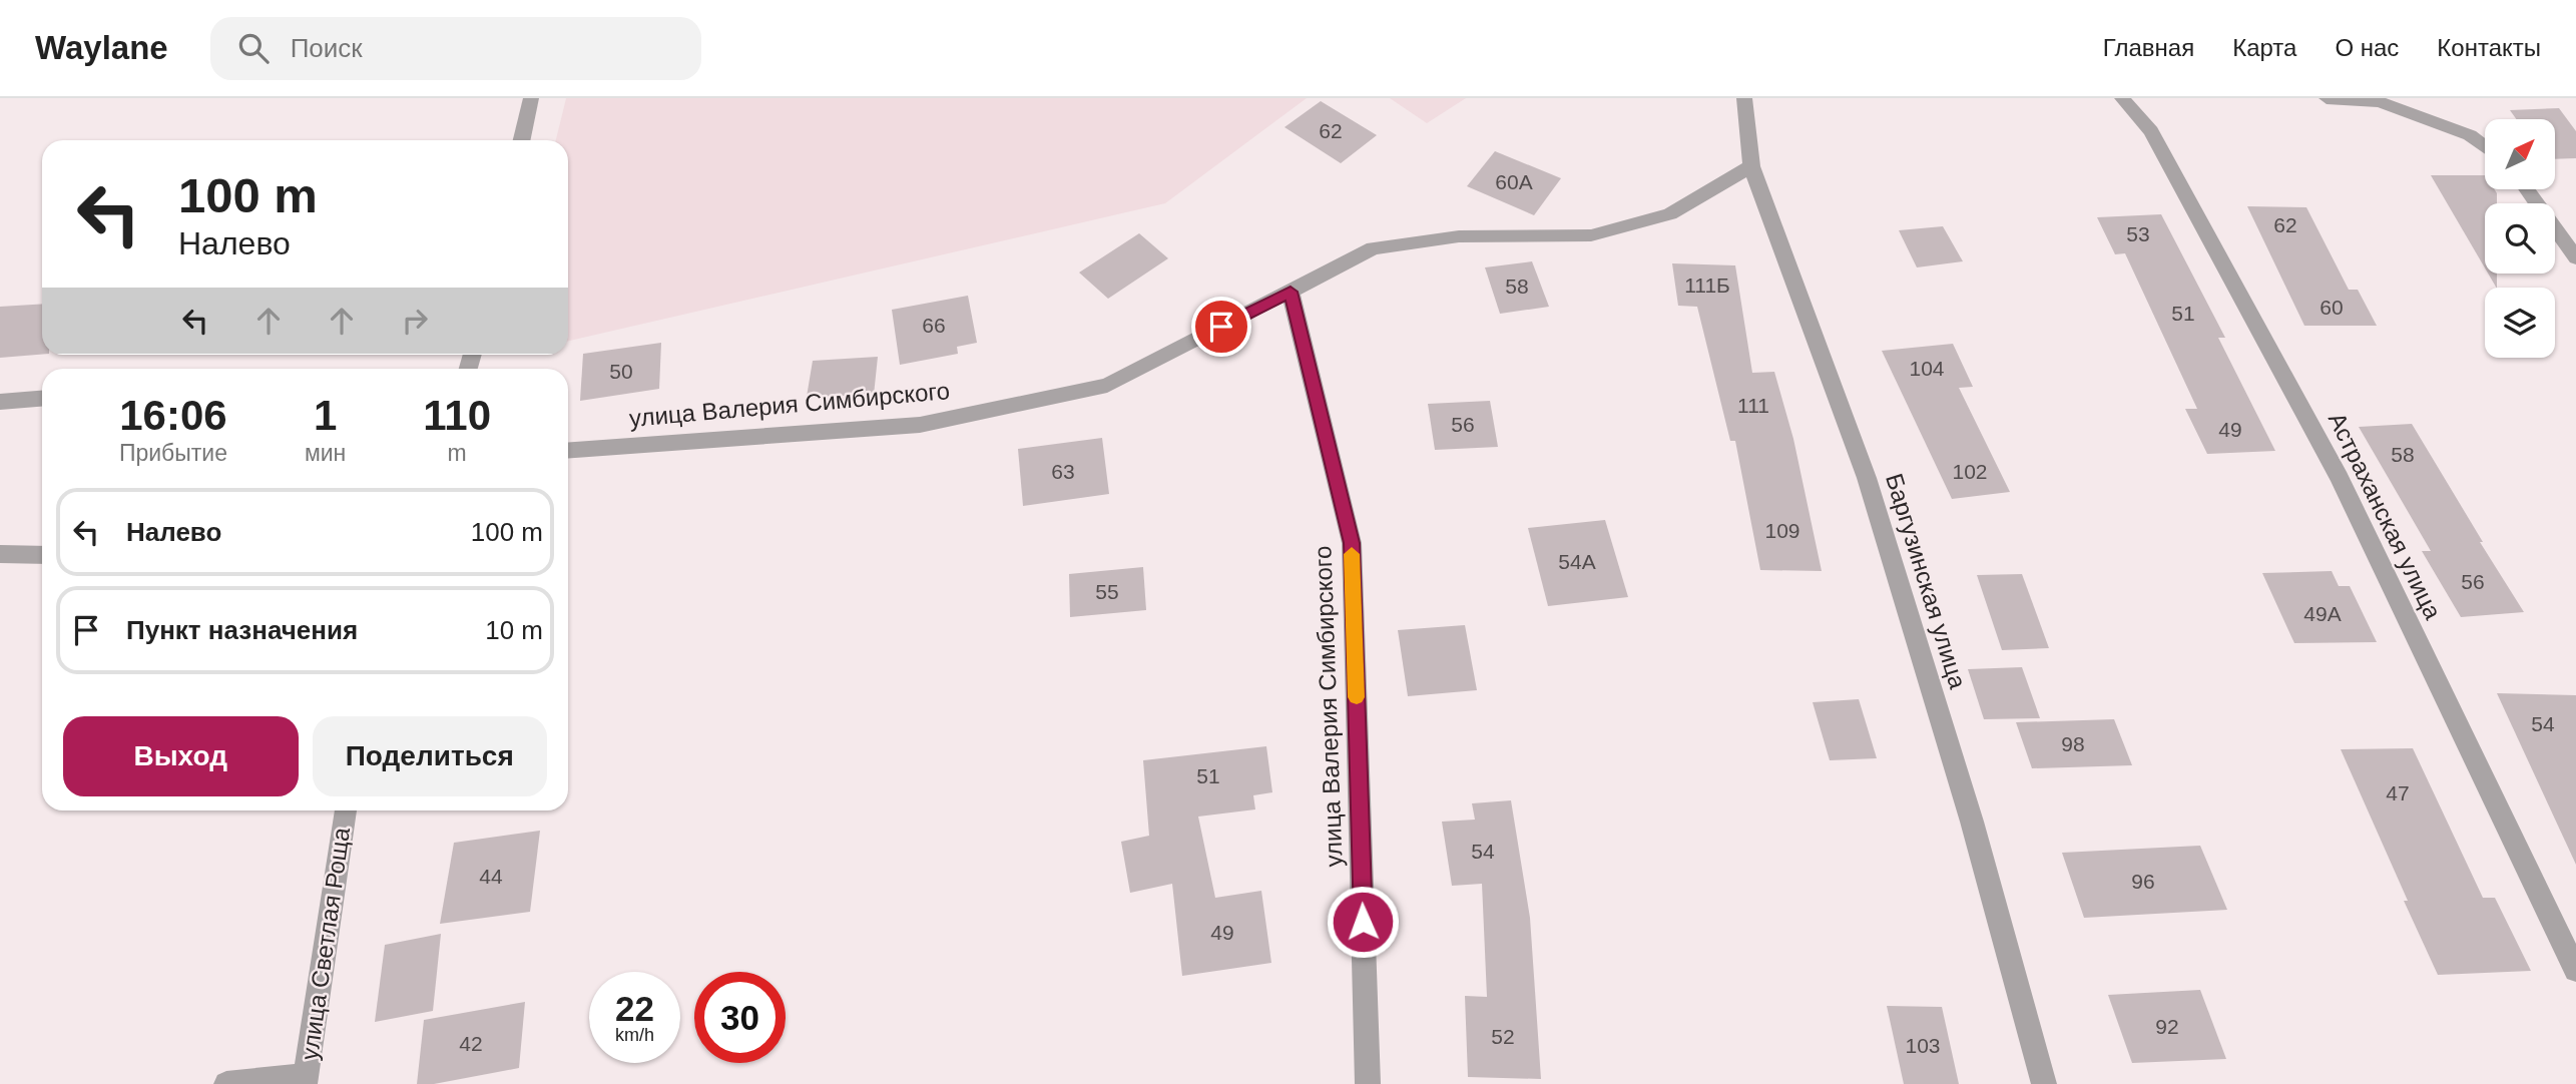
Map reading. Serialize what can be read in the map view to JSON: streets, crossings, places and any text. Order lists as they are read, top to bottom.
{
  "streets": {
    "street": [
      "улица Валерия Симбирского",
      "Астраханская улица",
      "Баргузинская улица",
      "улица Светлая Роща"
    ]
  },
  "house_numbers": [
    "62",
    "60А",
    "62",
    "53",
    "111Б",
    "58",
    "60",
    "51",
    "66",
    "104",
    "50",
    "111",
    "56",
    "49",
    "58",
    "63",
    "102",
    "109",
    "54А",
    "56",
    "55",
    "49А",
    "54",
    "98",
    "51",
    "47",
    "54",
    "44",
    "96",
    "49",
    "92",
    "52",
    "42",
    "103"
  ],
  "north": "top right",
  "page": {
    "header": "Waylane",
    "search": "Поиск",
    "nav": [
      "Главная",
      "Карта",
      "О нас",
      "Контакты"
    ],
    "turn": ["100 m", "Налево"],
    "eta": [
      "16:06",
      "Прибытие",
      "1",
      "мин",
      "110",
      "m"
    ],
    "list": [
      {
        "name": "Налево",
        "value": "100 m"
      },
      {
        "name": "Пункт назначения",
        "value": "10 m"
      }
    ],
    "buttons": ["Выход", "Поделиться"],
    "speed": "22 km/h",
    "limit": "30"
  }
}
